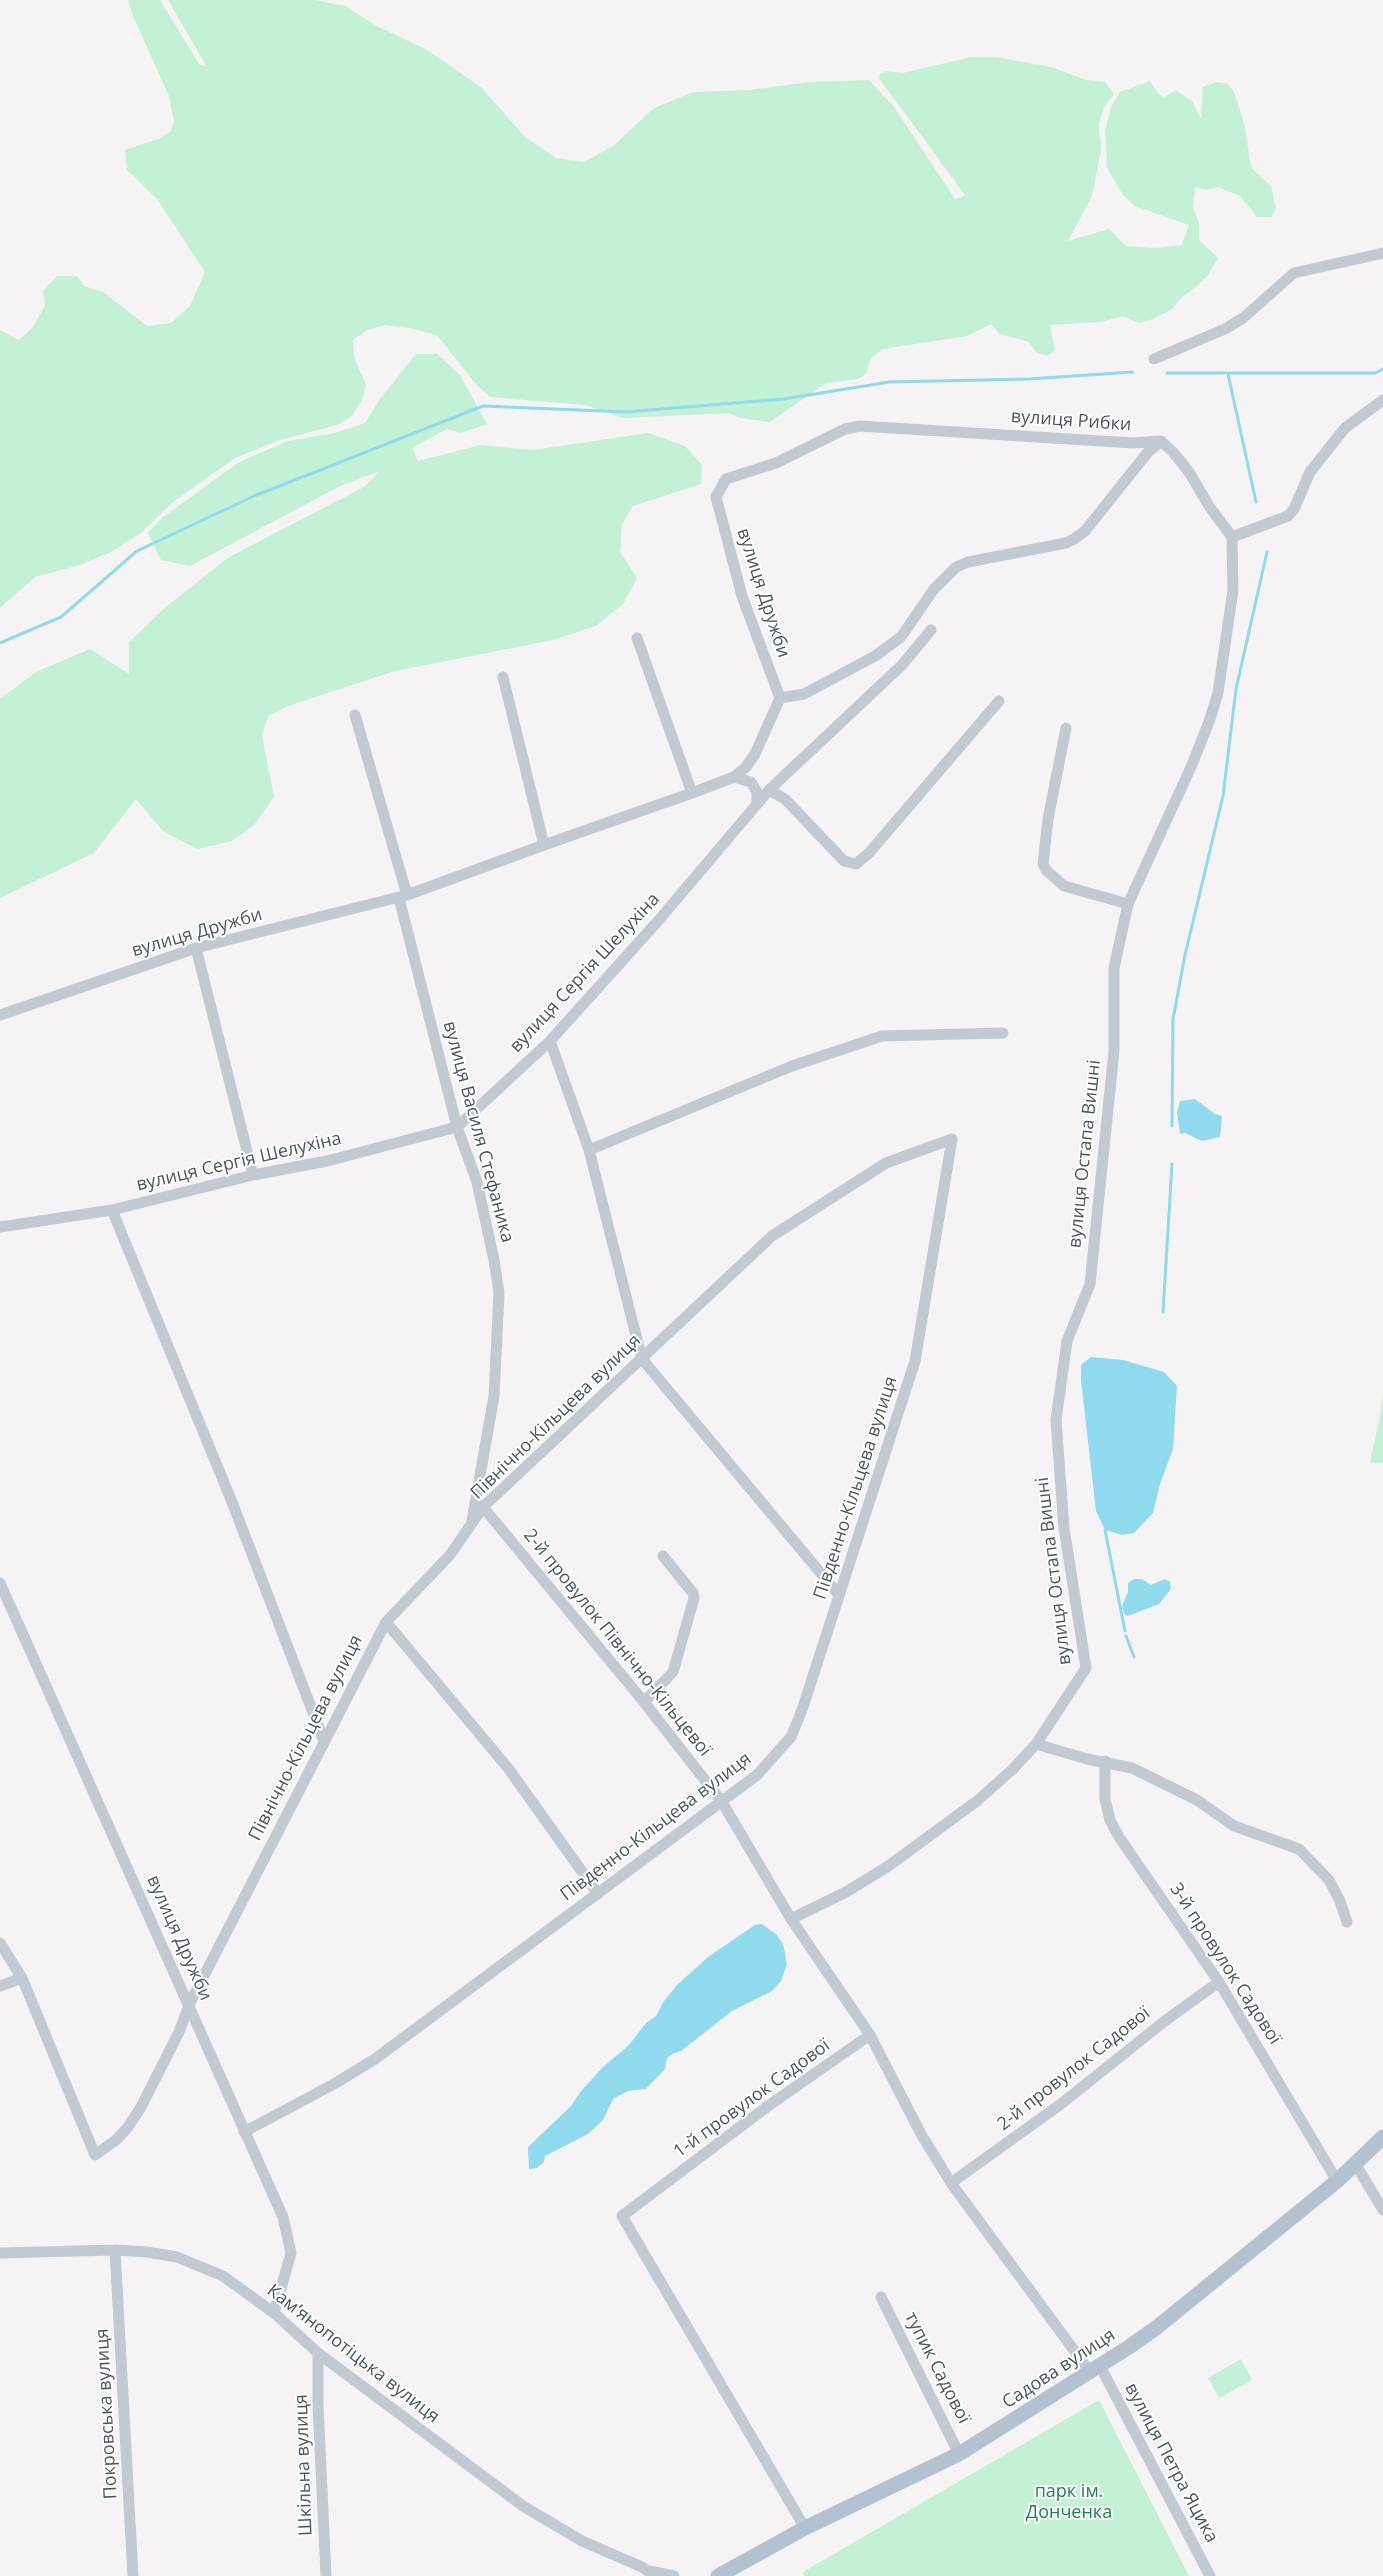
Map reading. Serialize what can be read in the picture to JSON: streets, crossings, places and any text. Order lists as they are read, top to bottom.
{
  "streets": {
    "main road": ["Садова вулиця"],
    "street": [
      "вулиця Рибки",
      "вулиця Дружби",
      "вулиця Сергія Шелухіна",
      "вулиця Василя Стефаника",
      "вулиця Остапа Вишні",
      "Північно-Кільцева вулиця",
      "Південно-Кільцева вулиця",
      "2-й провулок Північно-Кільцевої",
      "3-й провулок Садової",
      "2-й провулок Садової",
      "1-й провулок Садової",
      "Камʼянопотіцька вулиця",
      "тупик Садової",
      "Покровська вулиця",
      "вулиця Петра Яцика",
      "Шкільна вулиця"
    ]
  },
  "crossings": [
    ["вулиця Рибки", "вулиця Дружби"],
    ["вулиця Дружби", "вулиця Василя Стефаника"],
    ["вулиця Дружби", "Північно-Кільцева вулиця"],
    ["вулиця Дружби", "Південно-Кільцева вулиця"],
    ["вулиця Дружби", "Камʼянопотіцька вулиця"],
    ["вулиця Сергія Шелухіна", "вулиця Василя Стефаника"],
    ["вулиця Василя Стефаника", "Північно-Кільцева вулиця"],
    ["вулиця Остапа Вишні", "2-й провулок Північно-Кільцевої"],
    ["Північно-Кільцева вулиця", "Південно-Кільцева вулиця"],
    ["Північно-Кільцева вулиця", "2-й провулок Північно-Кільцевої"],
    ["Південно-Кільцева вулиця", "2-й провулок Північно-Кільцевої"],
    ["2-й провулок Північно-Кільцевої", "1-й провулок Садової"],
    ["3-й провулок Садової", "2-й провулок Садової"],
    ["3-й провулок Садової", "Садова вулиця"],
    ["1-й провулок Садової", "Садова вулиця"],
    ["Камʼянопотіцька вулиця", "Покровська вулиця"],
    ["Камʼянопотіцька вулиця", "Шкільна вулиця"],
    ["тупик Садової", "Садова вулиця"],
    ["Садова вулиця", "вулиця Петра Яцика"]
  ],
  "parks": ["парк ім. Донченка"]
}
